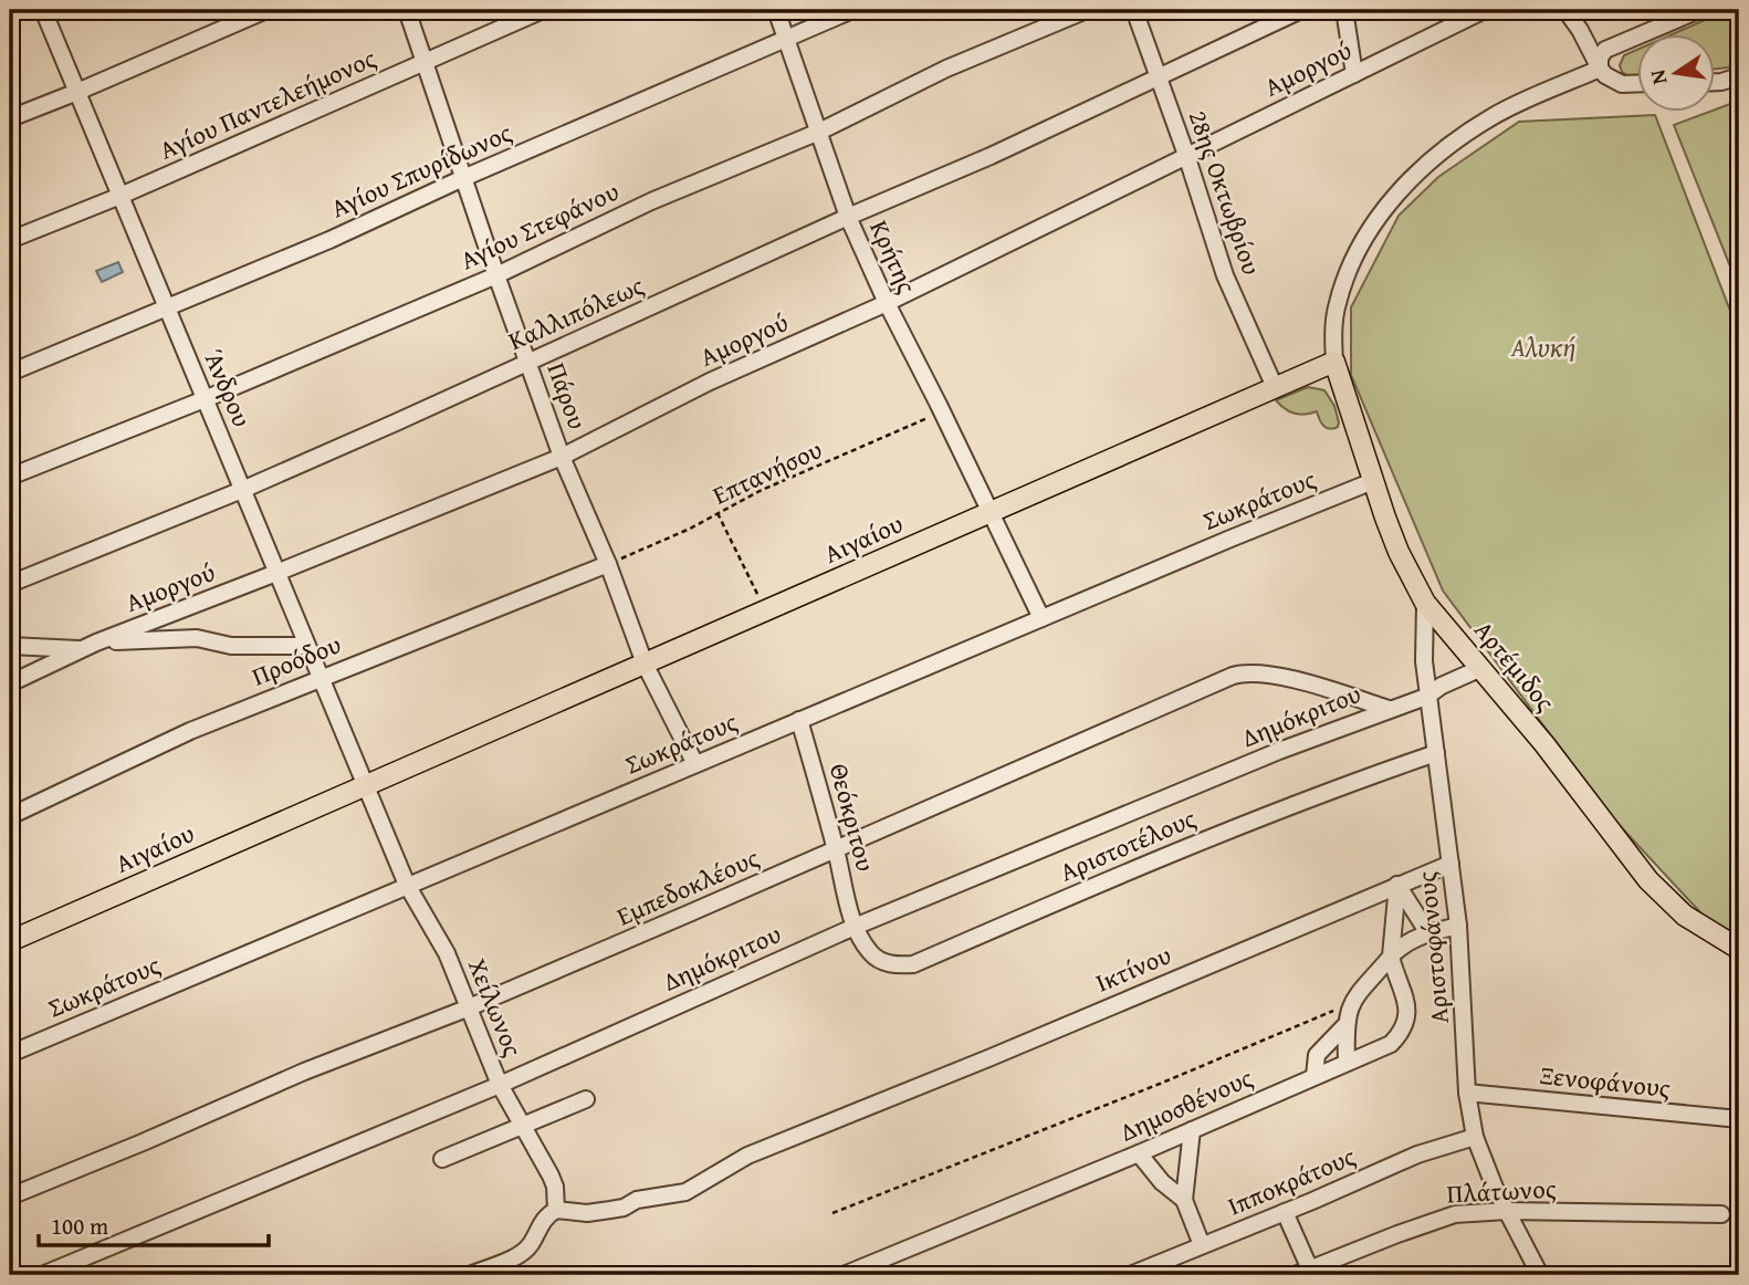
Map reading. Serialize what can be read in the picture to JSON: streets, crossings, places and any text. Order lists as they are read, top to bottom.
{
  "streets": {
    "main road": ["Αιγαίου", "Αρτέμιδος"],
    "street": [
      "Αμοργού",
      "Αγίου Παντελεήμονος",
      "Αγίου Σπυρίδωνος",
      "28ης Οκτωβρίου",
      "Αγίου Στεφάνου",
      "Κρήτης",
      "Καλλιπόλεως",
      "Άνδρου",
      "Πάρου",
      "Σωκράτους",
      "Προόδου",
      "Δημόκριτου",
      "Θεόκριτου",
      "Αριστοτέλους",
      "Εμπεδοκλέους",
      "Αριστοφάνους",
      "Ικτίνου",
      "Χείλωνος",
      "Ξενοφάνους",
      "Δημοσθένους",
      "Ιπποκράτους",
      "Πλάτωνος"
    ],
    "path": ["Επτανήσου"]
  },
  "crossings": [
    ["Αμοργού", "28ης Οκτωβρίου"],
    ["Αμοργού", "Κρήτης"],
    ["Αμοργού", "Άνδρου"],
    ["Αμοργού", "Πάρου"],
    ["Αγίου Παντελεήμονος", "Άνδρου"],
    ["Αγίου Παντελεήμονος", "Πάρου"],
    ["Αγίου Σπυρίδωνος", "Κρήτης"],
    ["Αγίου Σπυρίδωνος", "Άνδρου"],
    ["Αγίου Σπυρίδωνος", "Πάρου"],
    ["28ης Οκτωβρίου", "Καλλιπόλεως"],
    ["28ης Οκτωβρίου", "Αιγαίου"],
    ["Αγίου Στεφάνου", "Κρήτης"],
    ["Αγίου Στεφάνου", "Άνδρου"],
    ["Αγίου Στεφάνου", "Πάρου"],
    ["Κρήτης", "Καλλιπόλεως"],
    ["Κρήτης", "Επτανήσου"],
    ["Κρήτης", "Σωκράτους"],
    ["Κρήτης", "Αιγαίου"],
    ["Καλλιπόλεως", "Άνδρου"],
    ["Καλλιπόλεως", "Πάρου"],
    ["Άνδρου", "Αιγαίου"],
    ["Άνδρου", "Προόδου"],
    ["Άνδρου", "Χείλωνος"],
    ["Πάρου", "Επτανήσου"],
    ["Πάρου", "Σωκράτους"],
    ["Πάρου", "Αιγαίου"],
    ["Πάρου", "Προόδου"],
    ["Επτανήσου", "Προόδου"],
    ["Σωκράτους", "Αρτέμιδος"],
    ["Σωκράτους", "Θεόκριτου"],
    ["Σωκράτους", "Χείλωνος"],
    ["Αιγαίου", "Αρτέμιδος"],
    ["Αιγαίου", "Χείλωνος"],
    ["Αρτέμιδος", "Δημόκριτου"],
    ["Αρτέμιδος", "Αριστοφάνους"],
    ["Δημόκριτου", "Θεόκριτου"],
    ["Δημόκριτου", "Αριστοτέλους"],
    ["Δημόκριτου", "Εμπεδοκλέους"],
    ["Δημόκριτου", "Αριστοφάνους"],
    ["Δημόκριτου", "Χείλωνος"],
    ["Θεόκριτου", "Αριστοτέλους"],
    ["Θεόκριτου", "Εμπεδοκλέους"],
    ["Αριστοτέλους", "Αριστοφάνους"],
    ["Εμπεδοκλέους", "Χείλωνος"],
    ["Αριστοφάνους", "Ικτίνου"],
    ["Αριστοφάνους", "Ξενοφάνους"],
    ["Αριστοφάνους", "Ιπποκράτους"],
    ["Αριστοφάνους", "Πλάτωνος"],
    ["Ικτίνου", "Χείλωνος"]
  ],
  "parks": ["Αλυκή"],
  "scale_bar": "100 m",
  "north": "left"
}
